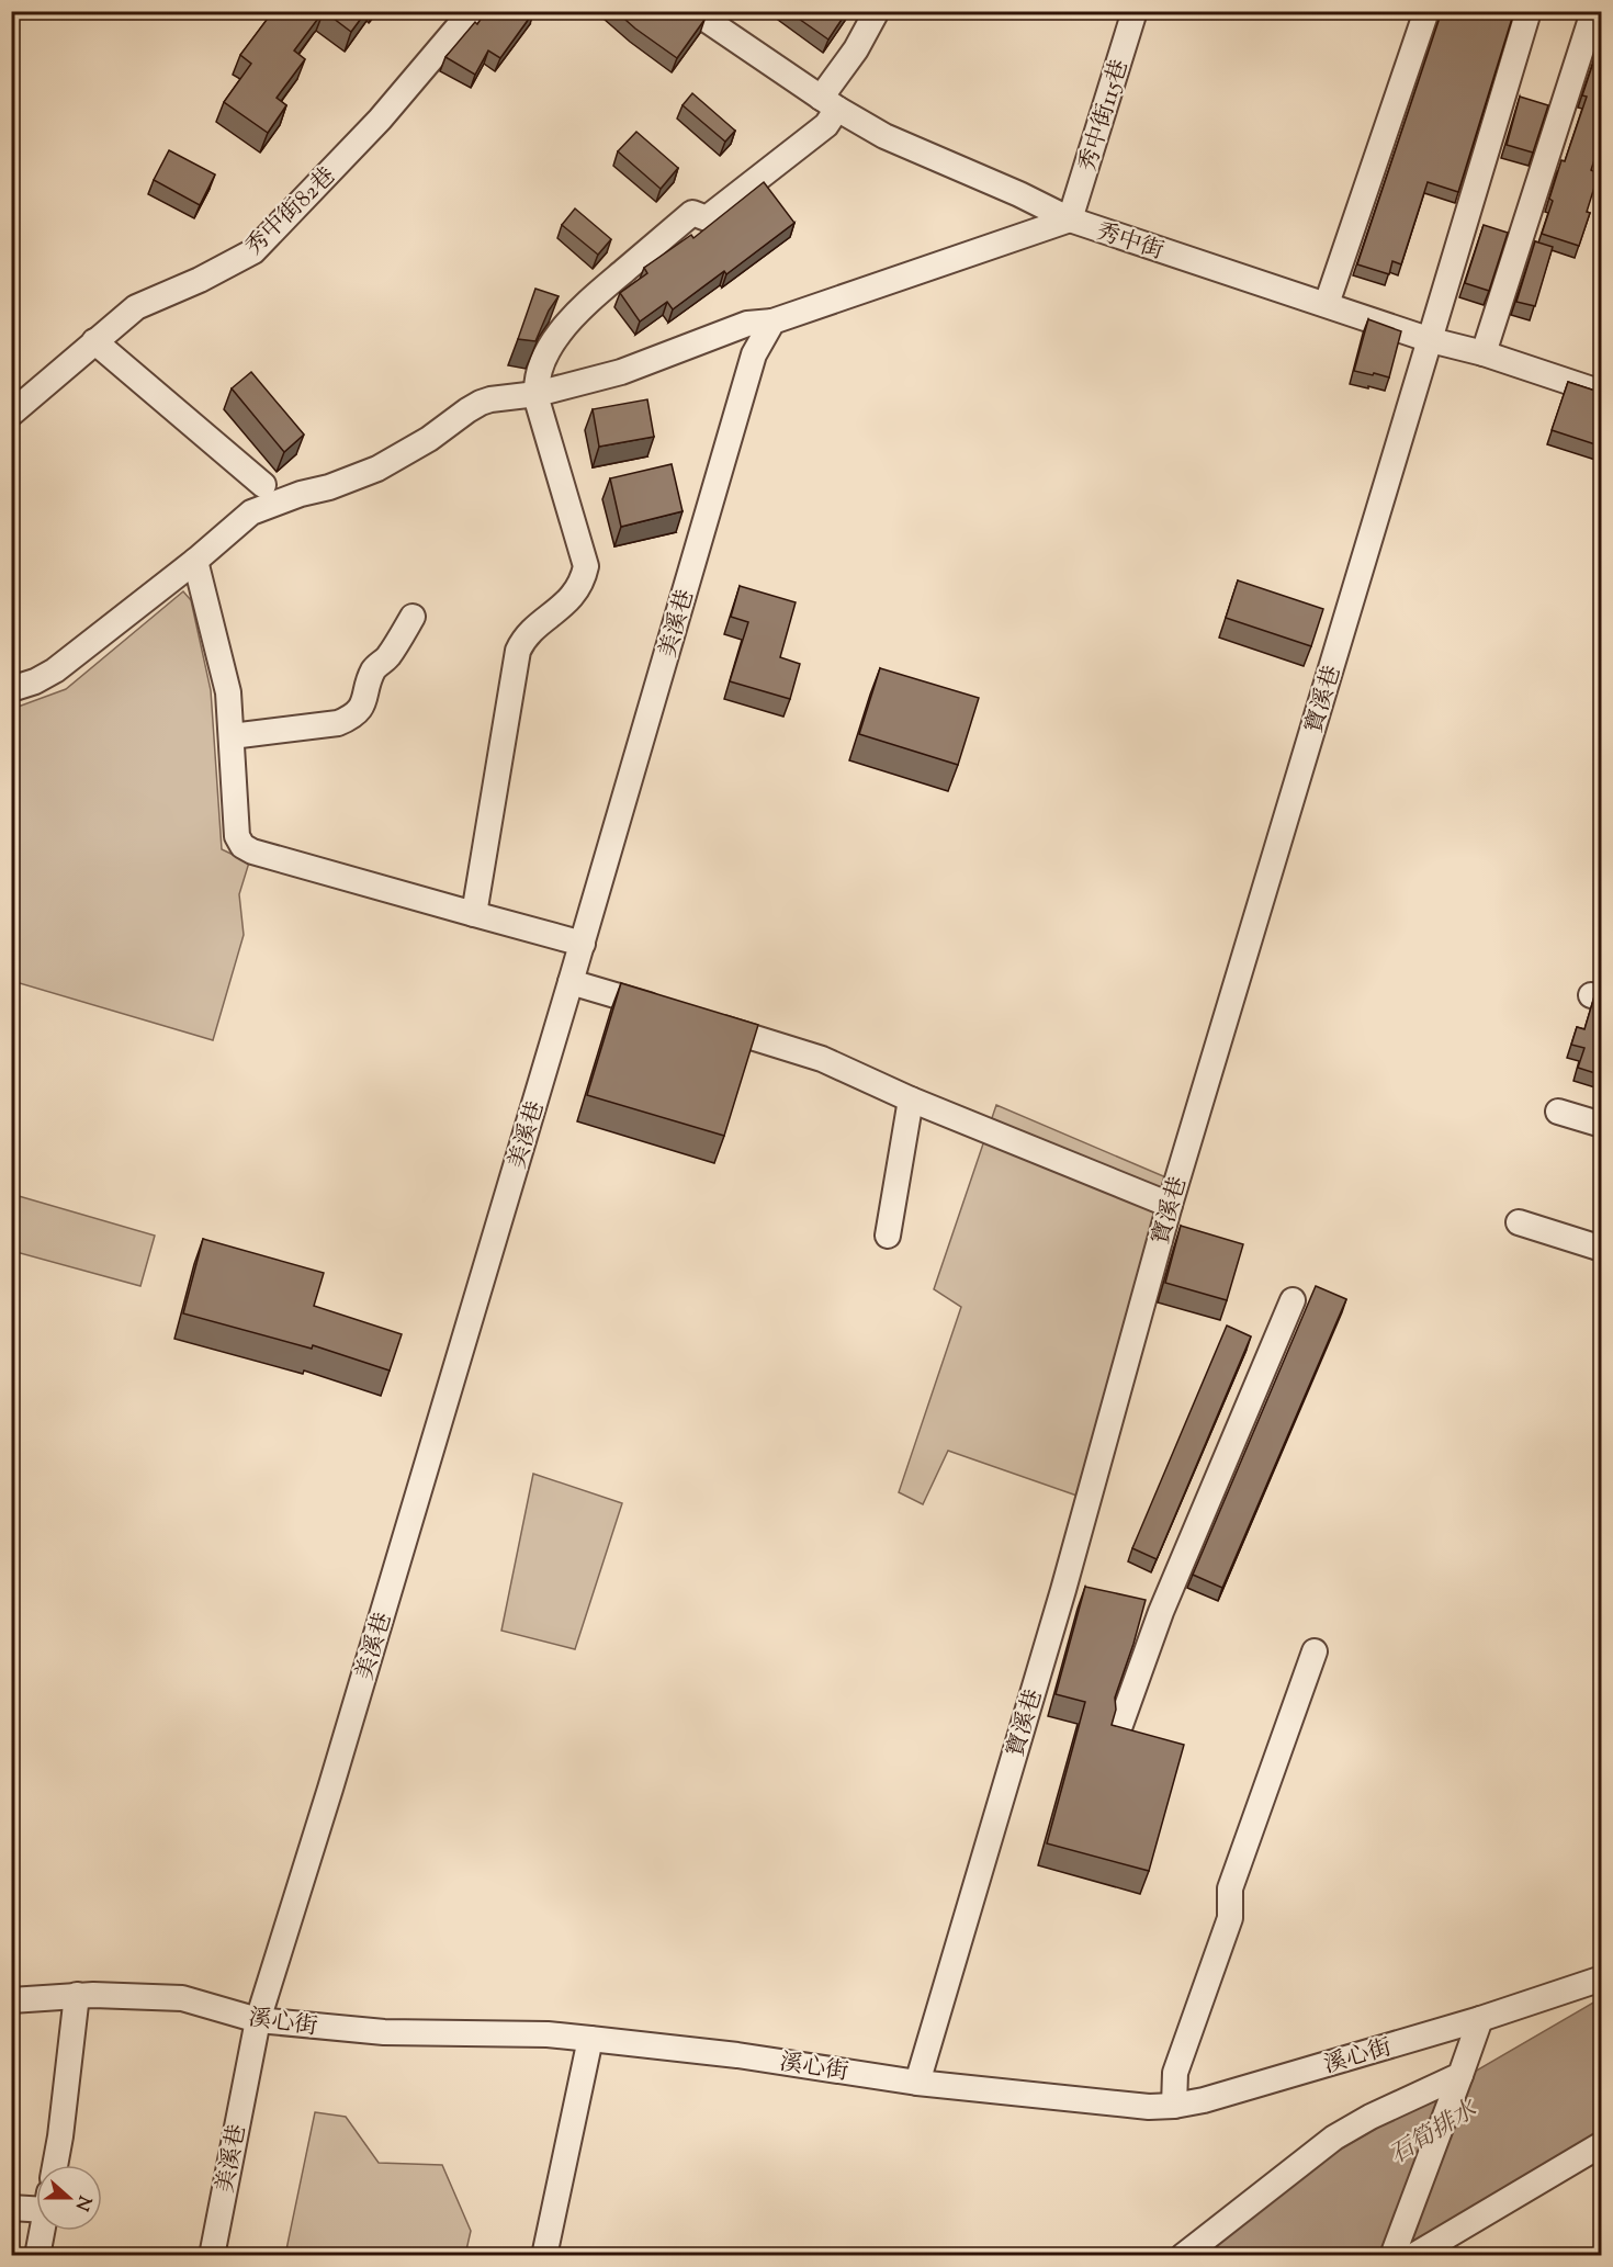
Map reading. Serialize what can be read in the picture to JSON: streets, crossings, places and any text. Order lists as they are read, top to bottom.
{
  "streets": {
    "street": [
      "秀中街115巷",
      "秀中街82巷",
      "秀中街",
      "美溪巷",
      "寶溪巷",
      "溪心街"
    ]
  },
  "crossings": [
    ["秀中街115巷", "秀中街"],
    ["秀中街", "寶溪巷"],
    ["美溪巷", "溪心街"],
    ["寶溪巷", "溪心街"]
  ],
  "water": ["石筍排水"],
  "north": "right"
}
